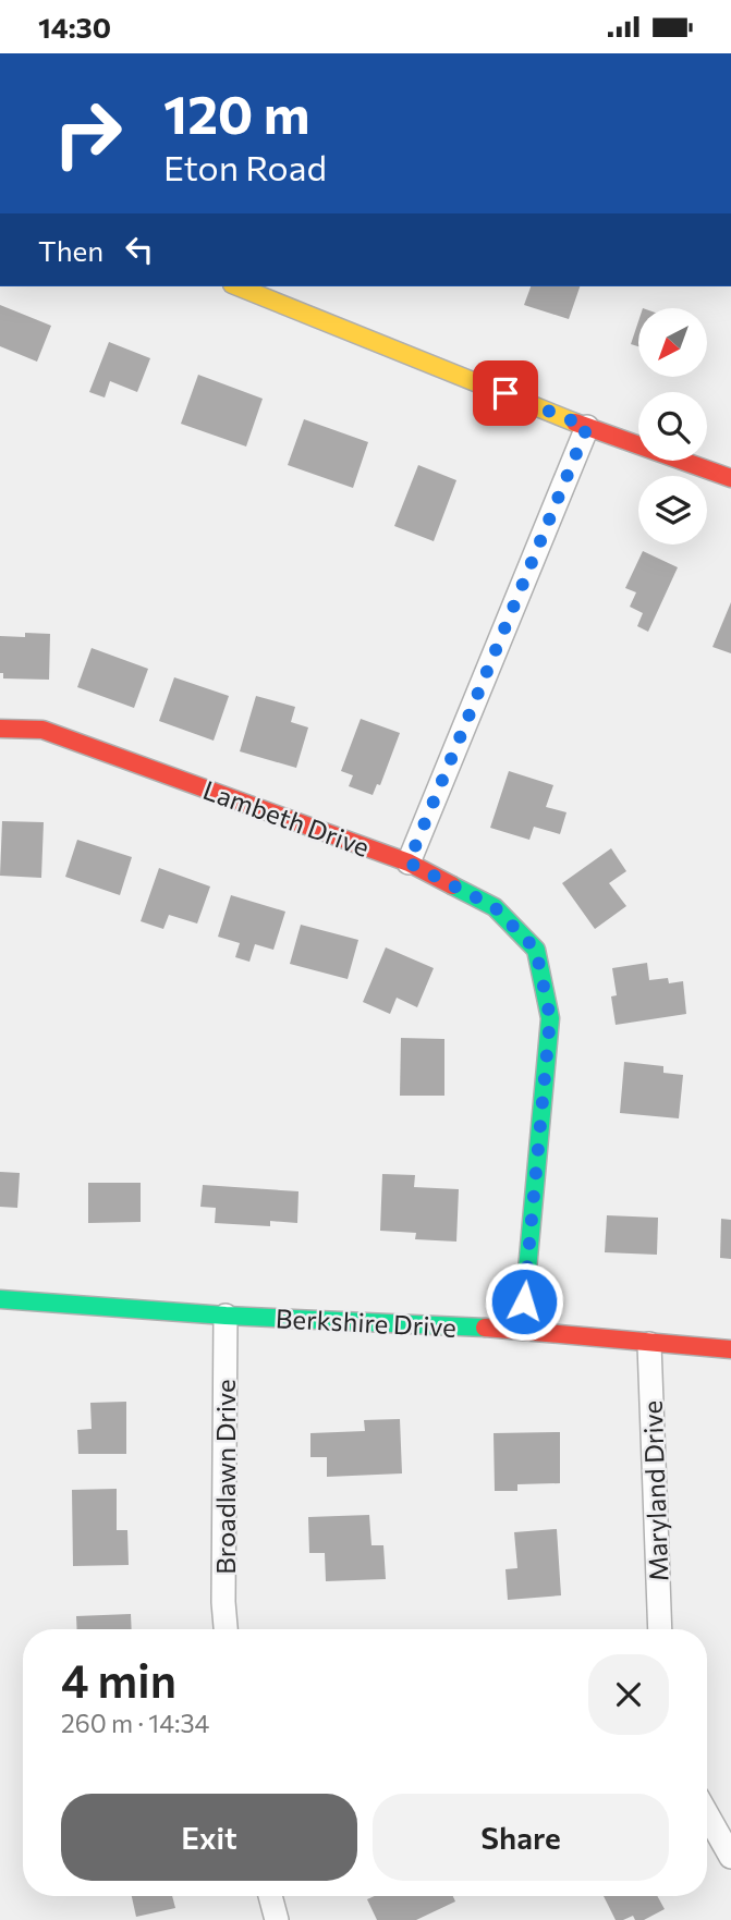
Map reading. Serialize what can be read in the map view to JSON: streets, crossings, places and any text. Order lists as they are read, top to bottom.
{
  "streets": {
    "street": [
      "Lambeth Drive",
      "Berkshire Drive",
      "Broadlawn Drive",
      "Maryland Drive"
    ]
  },
  "crossings": [
    ["Lambeth Drive", "Berkshire Drive"],
    ["Berkshire Drive", "Broadlawn Drive"],
    ["Berkshire Drive", "Maryland Drive"]
  ],
  "north": "bottom left",
  "page": {
    "status": "14:30",
    "turn": ["120 m", "Eton Road"],
    "then": "Then",
    "heading": ["4 min", "260 m · 14:34"],
    "buttons": ["Exit", "Share"]
  }
}
